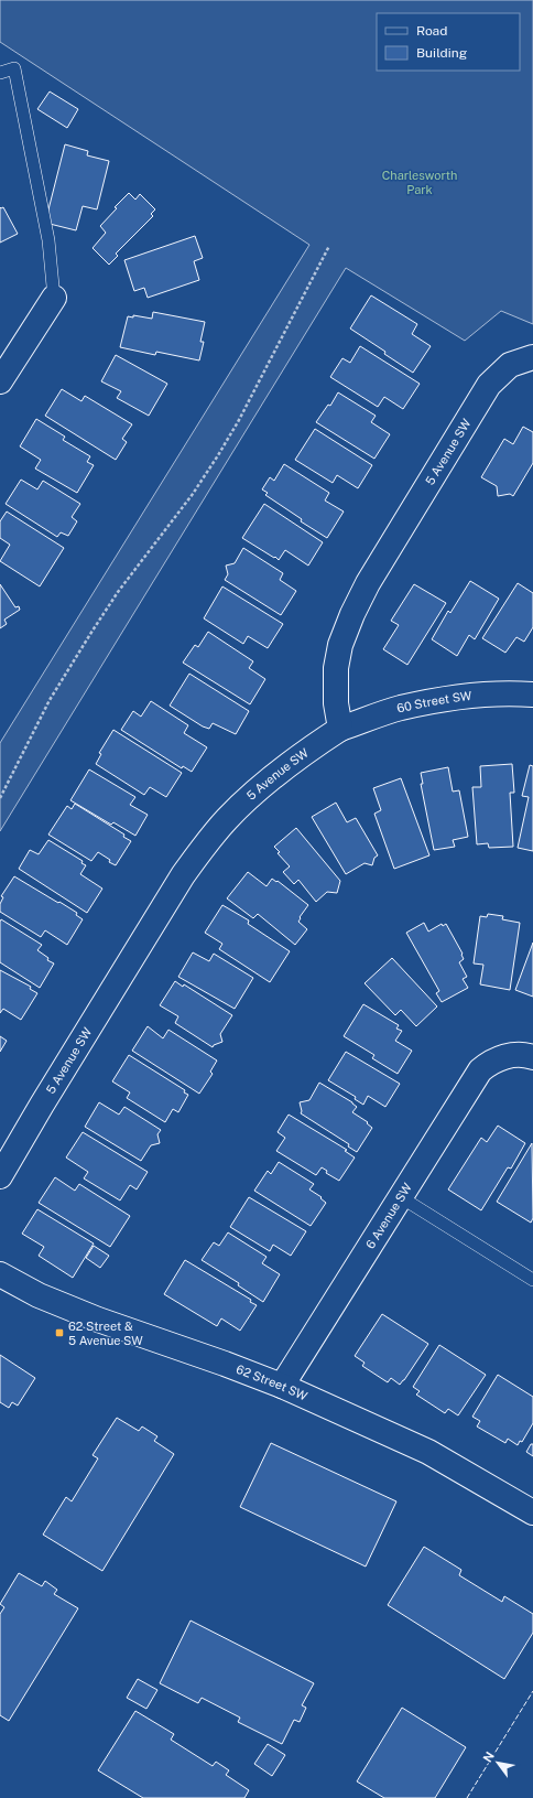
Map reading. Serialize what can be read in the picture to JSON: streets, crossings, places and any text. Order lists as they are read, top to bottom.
{
  "streets": {
    "street": [
      "5 Avenue SW",
      "60 Street SW",
      "6 Avenue SW",
      "62 Street SW"
    ]
  },
  "crossings": [
    ["5 Avenue SW", "60 Street SW"],
    ["6 Avenue SW", "62 Street SW"]
  ],
  "parks": ["Charlesworth Park"],
  "places": {
    "transit": ["62 Street & 5 Avenue SW"]
  },
  "legend": ["Road", "Building"],
  "north": "top left"
}
